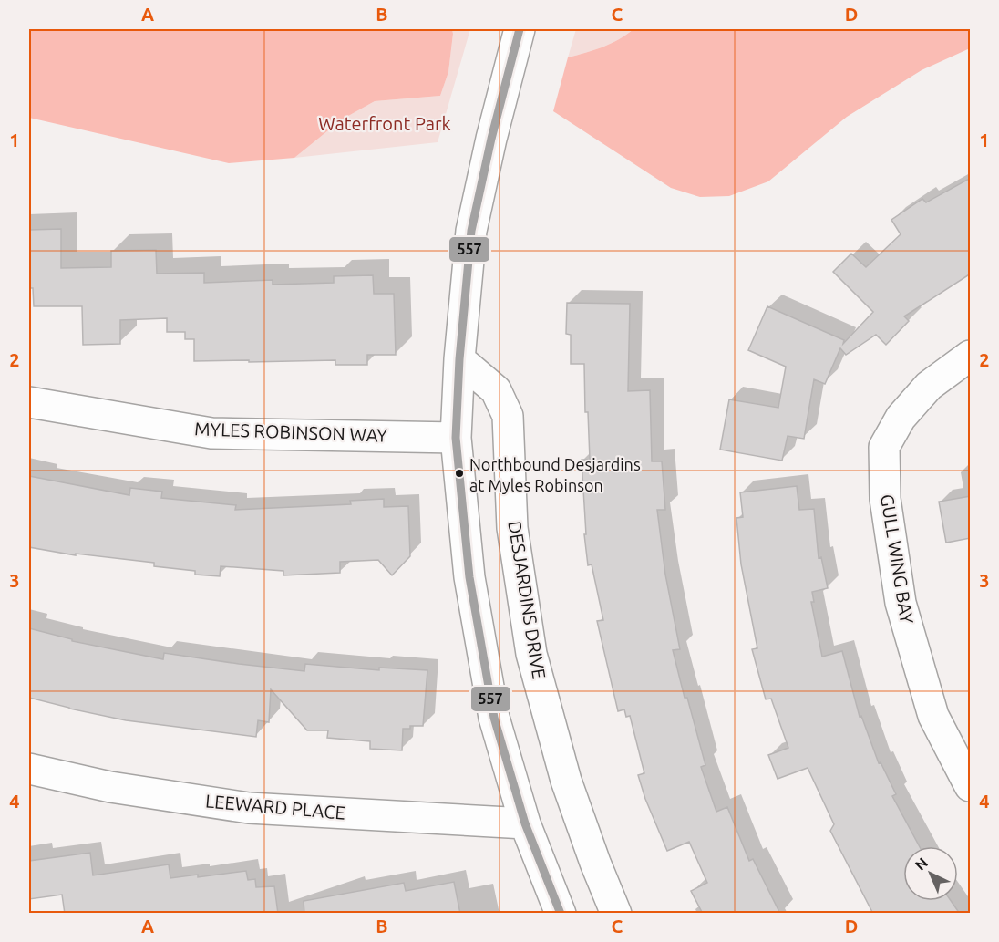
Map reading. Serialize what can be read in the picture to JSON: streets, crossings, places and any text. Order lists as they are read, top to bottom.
{
  "streets": {
    "street": [
      "MYLES ROBINSON WAY",
      "GULL WING BAY",
      "DESJARDINS DRIVE",
      "LEEWARD PLACE"
    ]
  },
  "parks": ["Waterfront Park"],
  "places": ["Northbound Desjardins at Myles Robinson"],
  "lines": ["transit line 557"],
  "north": "top left",
  "grid": {
    "columns": [
      "A",
      "B",
      "C",
      "D"
    ],
    "rows": [
      "1",
      "2",
      "3",
      "4"
    ]
  }
}
